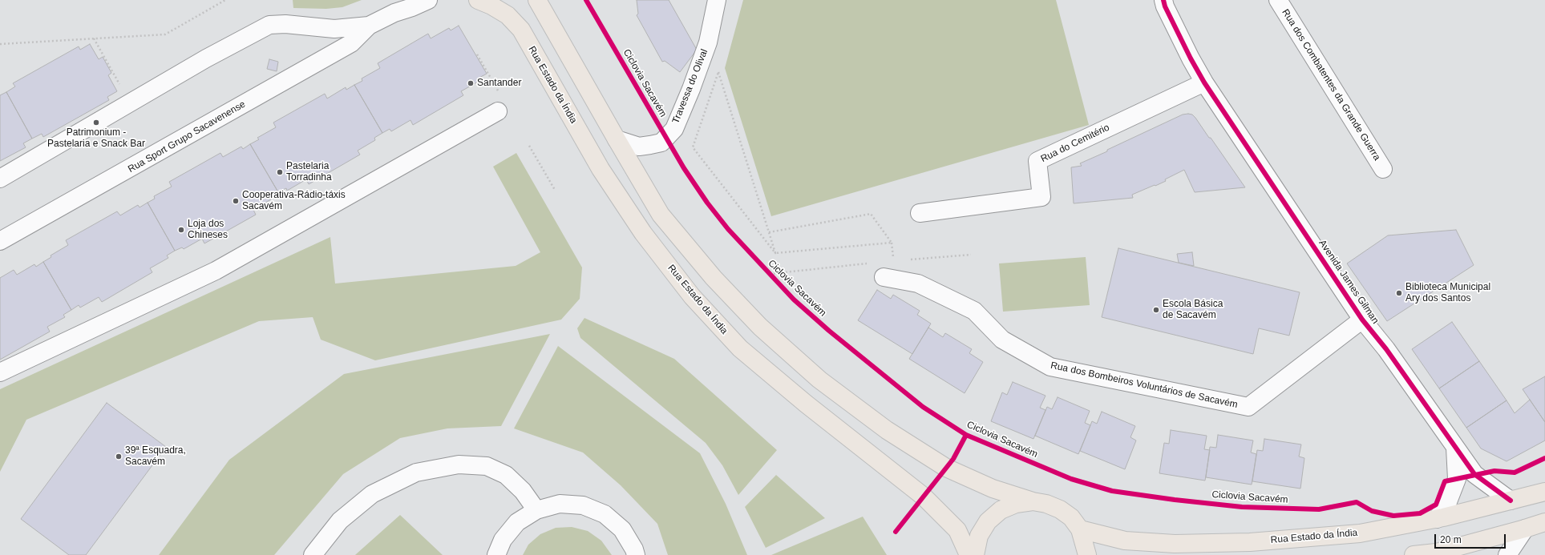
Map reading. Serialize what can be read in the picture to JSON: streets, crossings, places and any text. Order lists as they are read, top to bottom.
{
  "streets": {
    "main road": ["Rua Estado da Índia"],
    "street": [
      "Rua dos Combatentes da Grande Guerra",
      "Travessa do Olival",
      "Rua Sport Grupo Sacavenense",
      "Rua do Cemitério",
      "Avenida James Gilman",
      "Rua dos Bombeiros Voluntários de Sacavém"
    ],
    "cycle path": ["Ciclovia Sacavém"]
  },
  "crossings": [
    ["Rua Estado da Índia", "Avenida James Gilman"],
    ["Rua do Cemitério", "Avenida James Gilman"],
    ["Avenida James Gilman", "Rua dos Bombeiros Voluntários de Sacavém"]
  ],
  "places": [
    "Santander",
    "Patrimonium - Pastelaria e Snack Bar",
    "Pastelaria Torradinha",
    "Cooperativa-Rádio-táxis Sacavém",
    "Loja dos Chineses",
    "Biblioteca Municipal Ary dos Santos",
    "Escola Básica de Sacavém",
    "39ª Esquadra, Sacavém"
  ],
  "scale_bar": "20 m"
}
